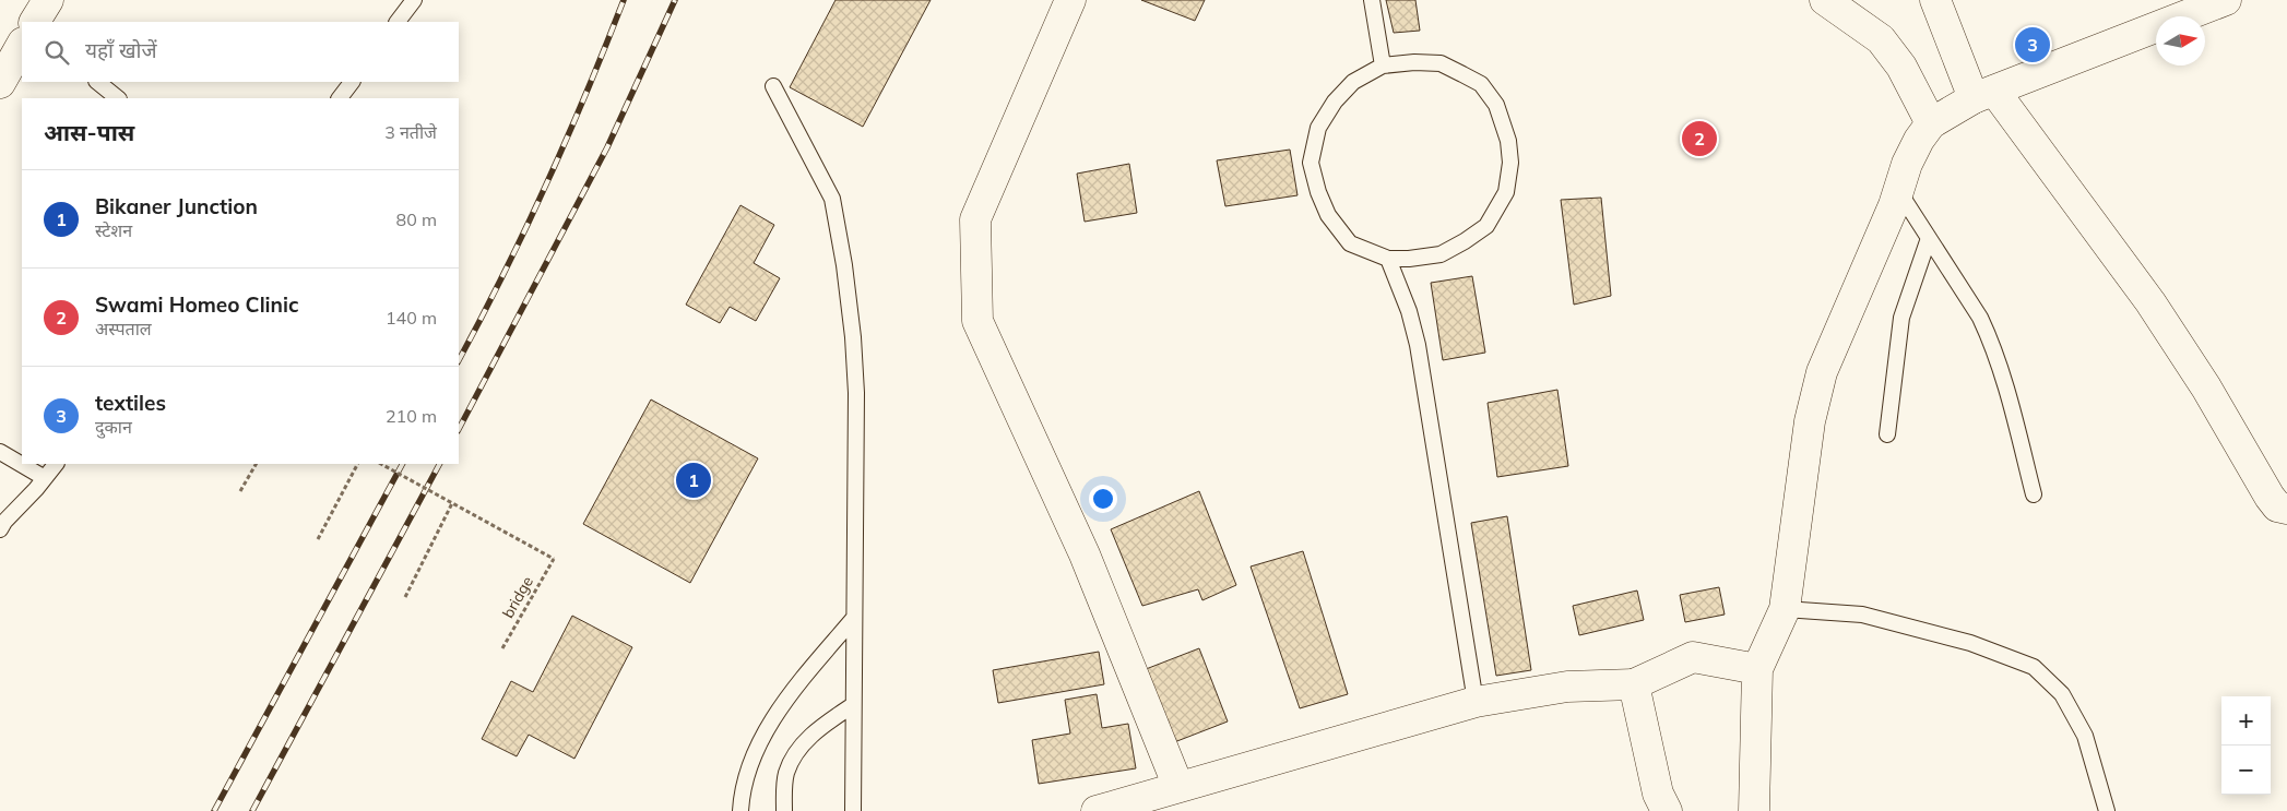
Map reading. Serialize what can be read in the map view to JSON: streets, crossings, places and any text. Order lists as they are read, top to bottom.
{
  "streets": {
    "path": ["bridge"]
  },
  "north": "right",
  "page": {
    "search": "यहाँ खोजें",
    "pins": ["3", "2", "1"],
    "heading": ["आस-पास", "3 नतीजे"],
    "list": [
      {
        "mark": "1",
        "name": "Bikaner Junction",
        "note": "स्टेशन",
        "value": "80 m"
      },
      {
        "mark": "2",
        "name": "Swami Homeo Clinic",
        "note": "अस्पताल",
        "value": "140 m"
      },
      {
        "mark": "3",
        "name": "textiles",
        "note": "दुकान",
        "value": "210 m"
      }
    ],
    "map_buttons": ["+", "−"]
  }
}
